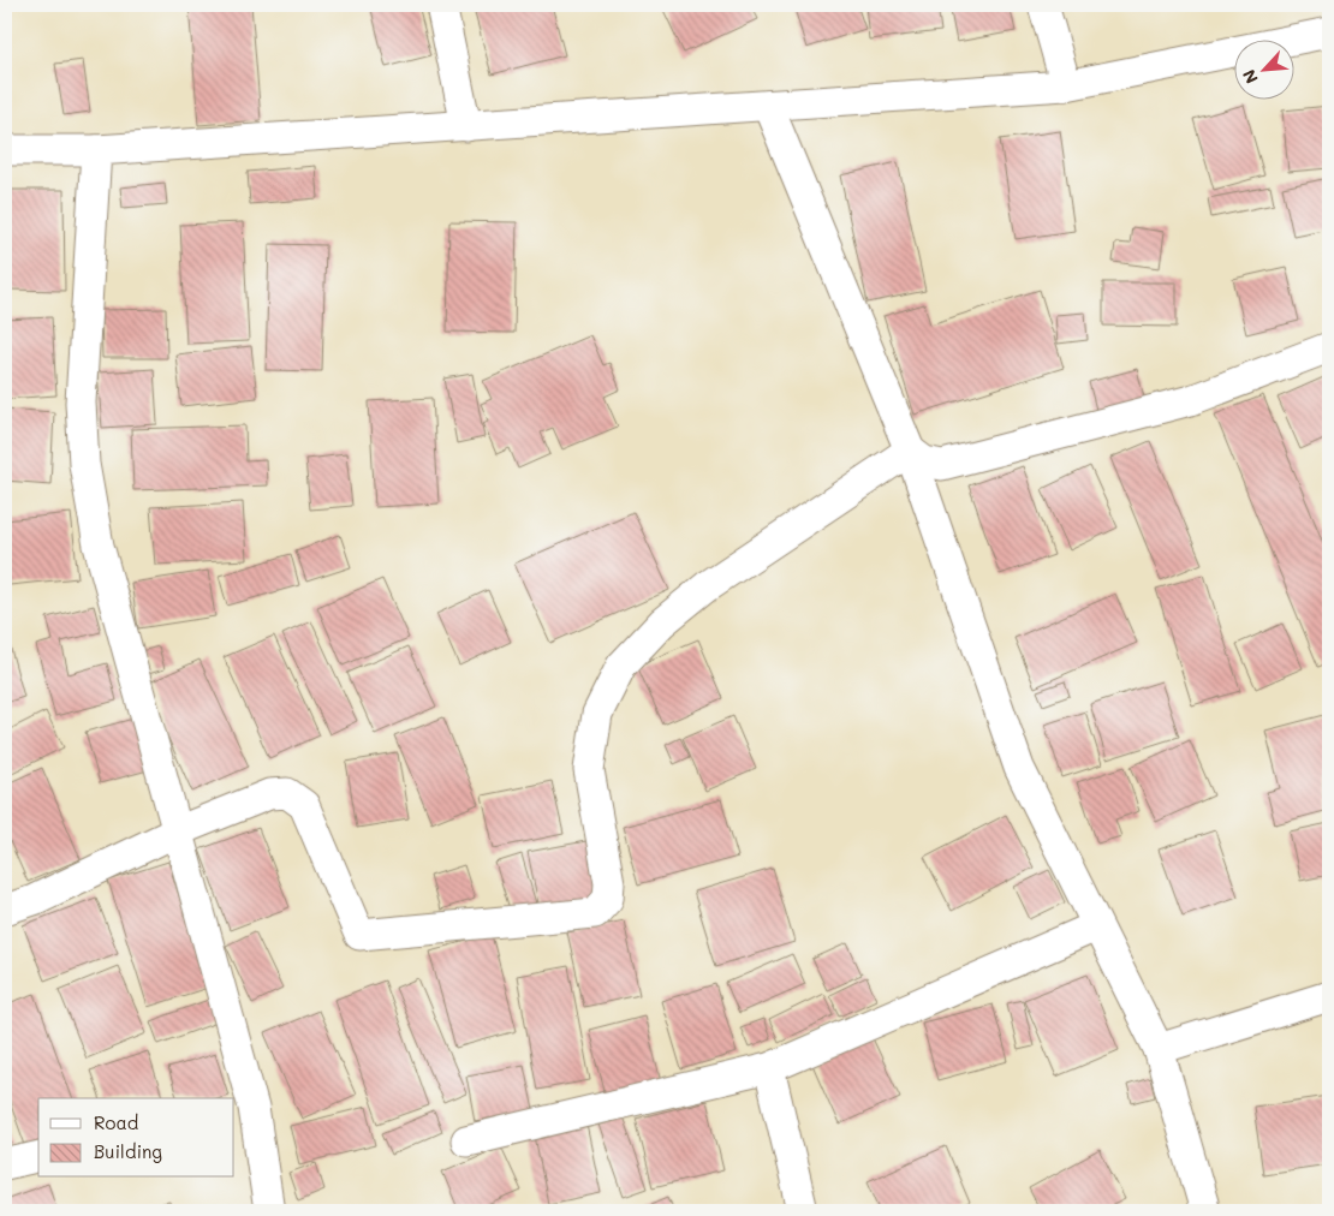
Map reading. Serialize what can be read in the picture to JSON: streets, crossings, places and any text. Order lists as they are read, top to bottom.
{
  "legend": ["Road", "Building"],
  "north": "bottom left"
}
